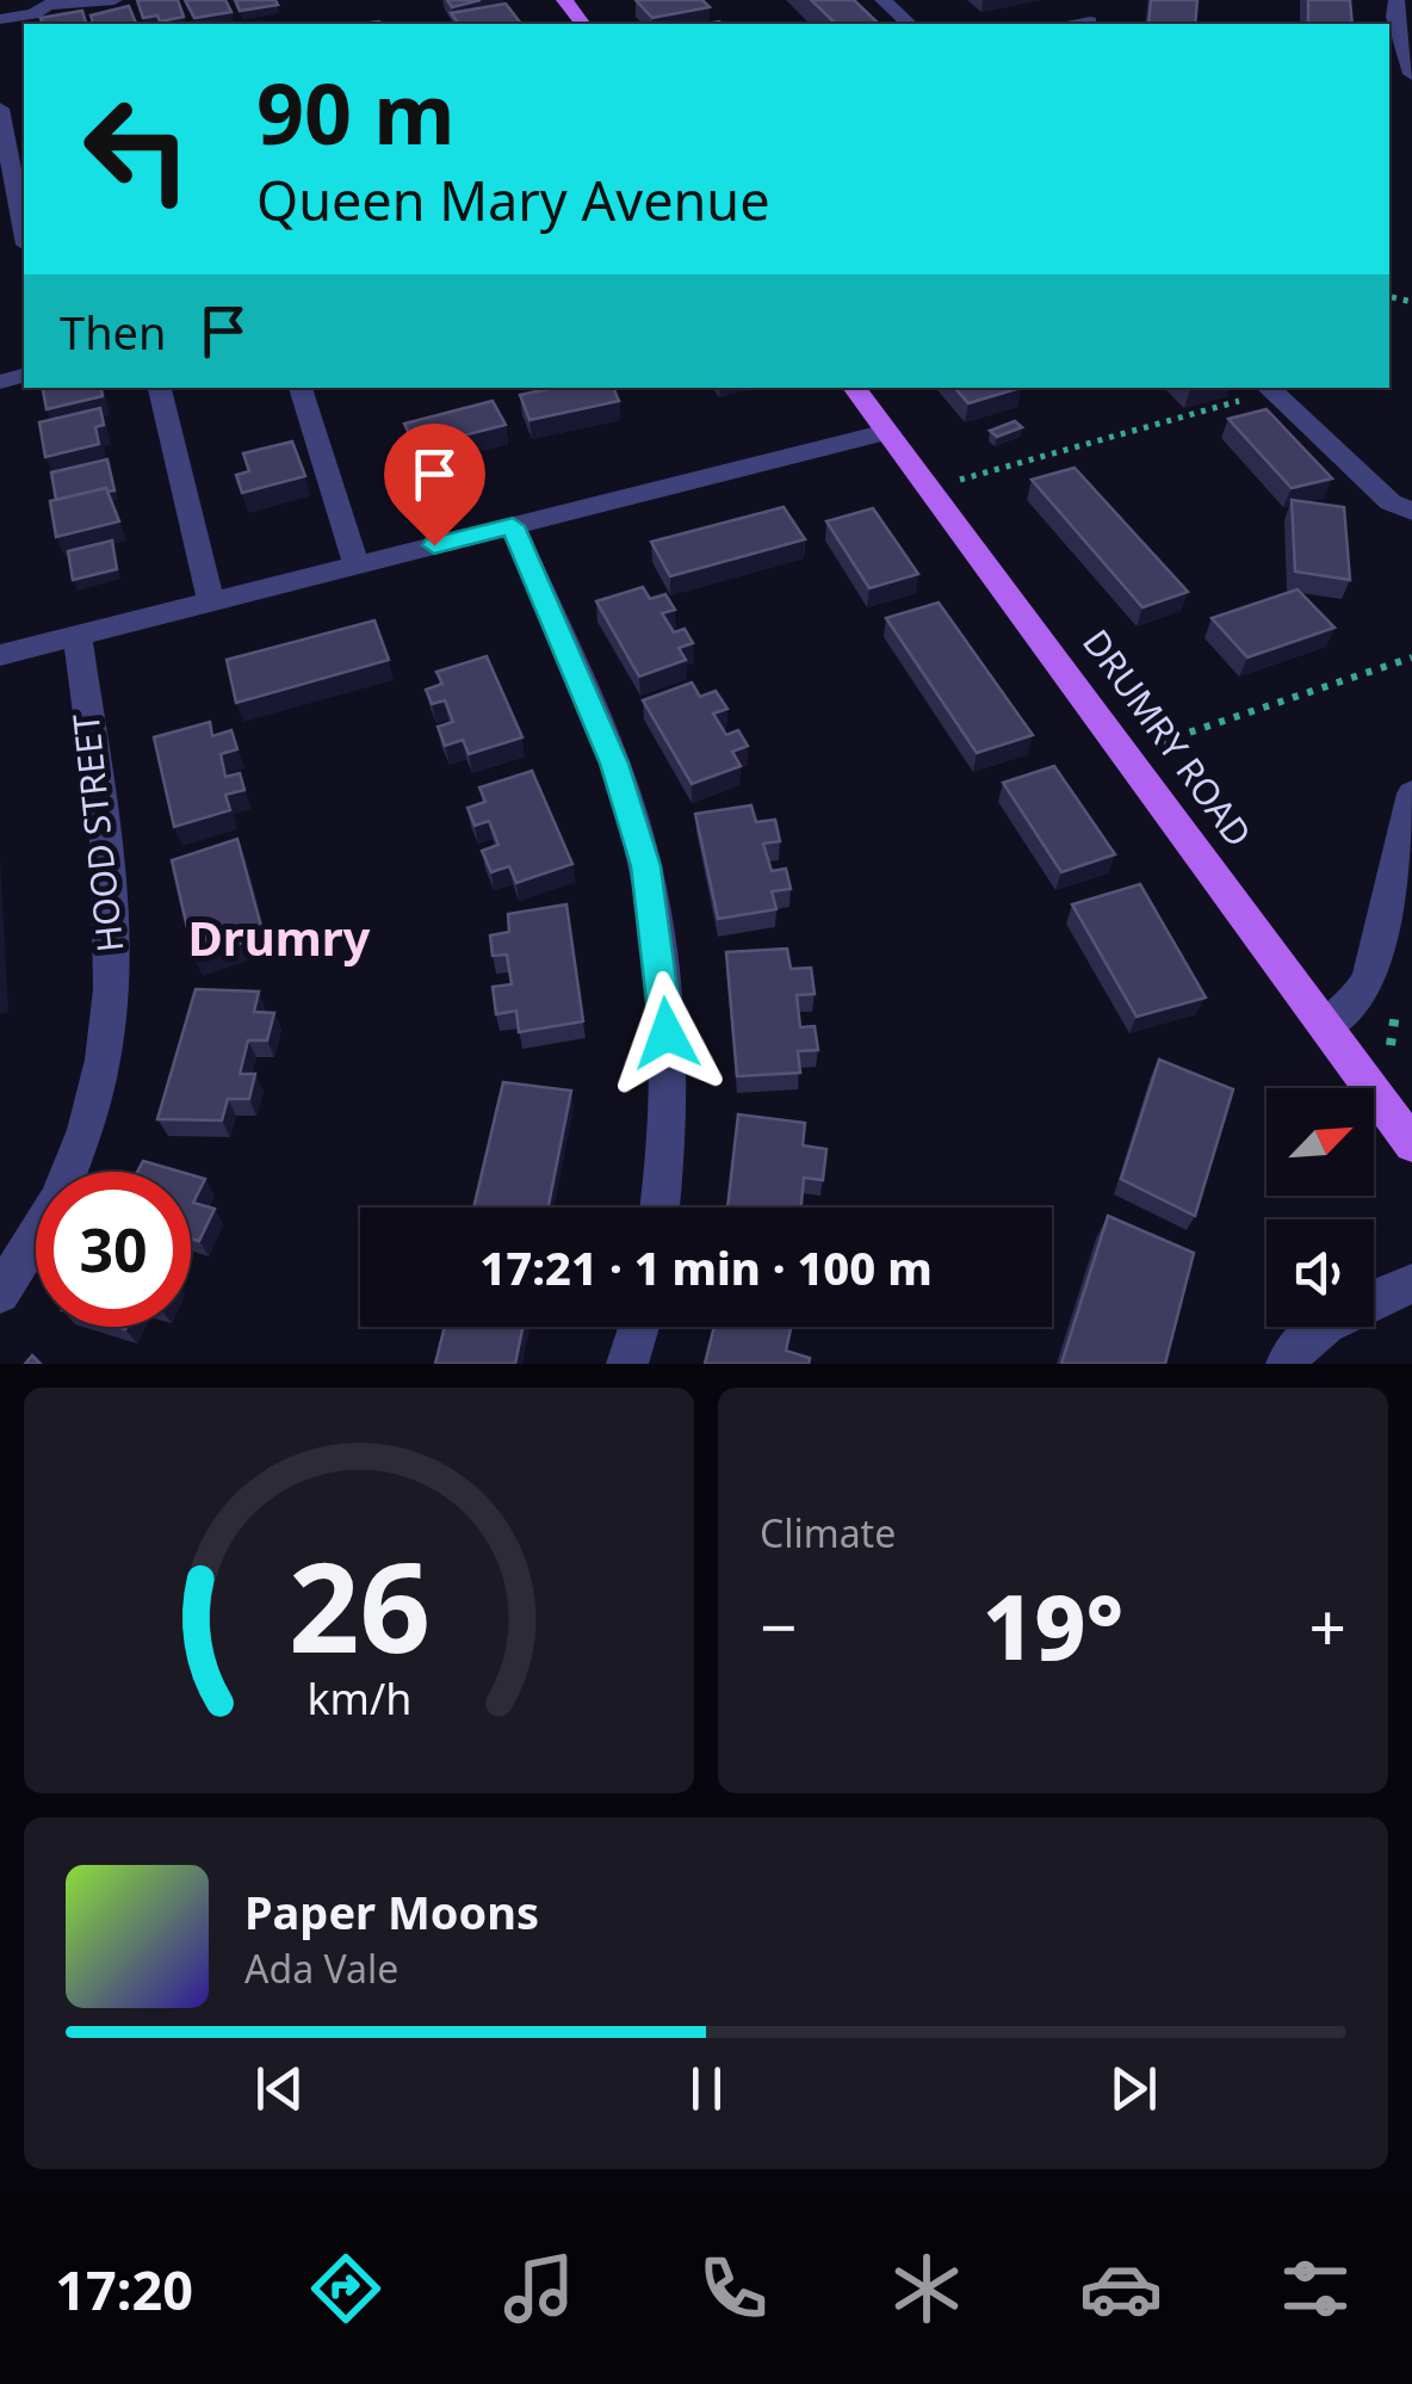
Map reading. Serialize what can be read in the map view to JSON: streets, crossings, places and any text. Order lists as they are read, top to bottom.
{
  "streets": {
    "main road": ["DRUMRY ROAD"],
    "street": ["HOOD STREET"]
  },
  "districts": ["Drumry"],
  "north": "top right",
  "page": {
    "turn": ["90 m", "Queen Mary Avenue"],
    "then": "Then",
    "limit": "30",
    "trip": "17:21 · 1 min · 100 m",
    "tile": "Climate",
    "heat": ["−", "19°", "+"],
    "song": ["Paper Moons", "Ada Vale"],
    "tabs": "17:20",
    "gauge": ["26", "km/h"]
  }
}
